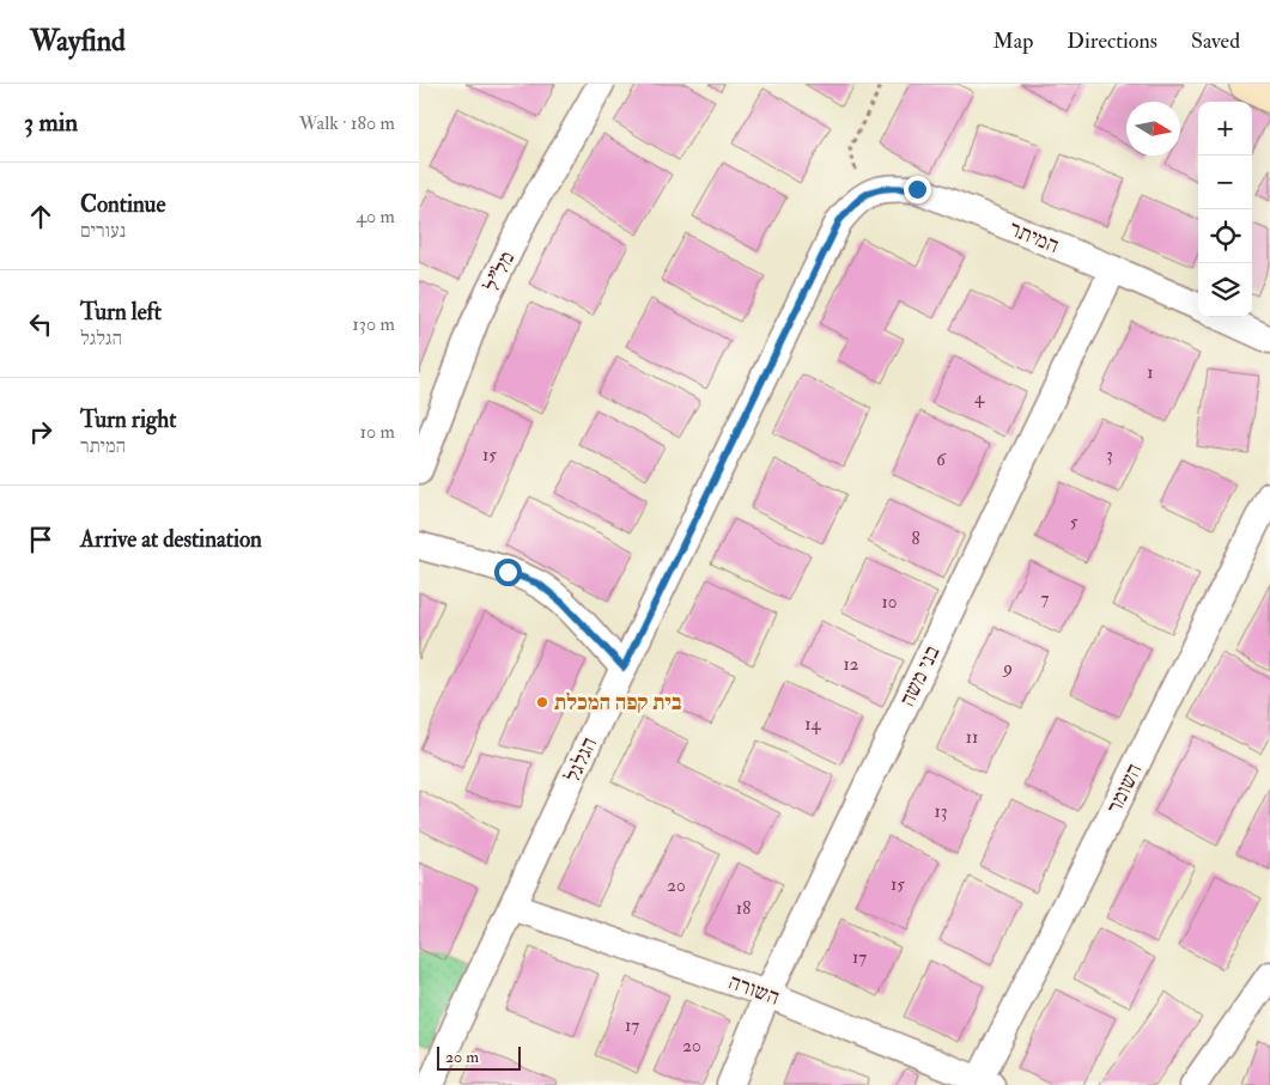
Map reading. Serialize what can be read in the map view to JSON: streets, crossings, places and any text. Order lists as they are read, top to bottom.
{
  "streets": {
    "street": [
      "המיתר",
      "מל\"ל",
      "בני משה",
      "הגלגל",
      "השומר",
      "השורה"
    ]
  },
  "crossings": [
    ["המיתר", "בני משה"],
    ["המיתר", "הגלגל"],
    ["בני משה", "השורה"],
    ["הגלגל", "השורה"],
    ["השומר", "השורה"]
  ],
  "places": ["בית קפה המכלת"],
  "house_numbers": [
    "1",
    "4",
    "15",
    "3",
    "6",
    "5",
    "8",
    "7",
    "10",
    "12",
    "9",
    "14",
    "11",
    "13",
    "15",
    "20",
    "18",
    "17",
    "17",
    "20"
  ],
  "scale_bar": "20 m",
  "north": "right",
  "page": {
    "header": "Wayfind",
    "nav": ["Map", "Directions", "Saved"],
    "heading": ["3 min", "Walk · 180 m"],
    "map_buttons": ["+", "−"],
    "list": [
      ["Continue", "נעורים", "40 m"],
      ["Turn left", "הגלגל", "130 m"],
      ["Turn right", "המיתר", "10 m"],
      "Arrive at destination"
    ],
    "scale": "20 m"
  }
}
